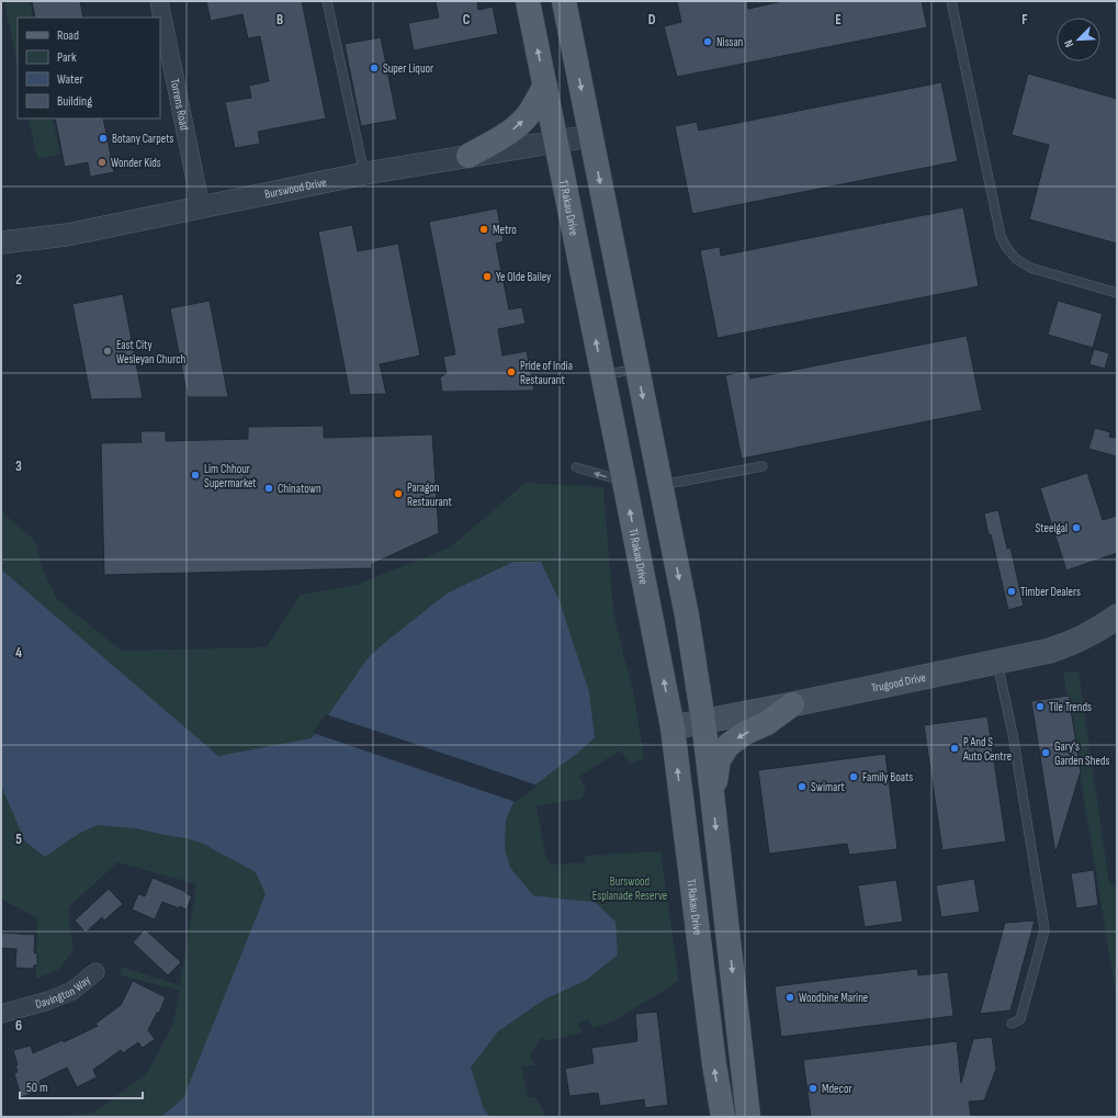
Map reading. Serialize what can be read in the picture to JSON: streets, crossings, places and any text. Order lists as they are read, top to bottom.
{
  "streets": {
    "main road": ["Ti Rakau Drive", "Trugood Drive"],
    "street": ["Torrens Road", "Burswood Drive", "Davington Way"]
  },
  "crossings": [
    ["Torrens Road", "Burswood Drive"],
    ["Burswood Drive", "Ti Rakau Drive"],
    ["Ti Rakau Drive", "Trugood Drive"]
  ],
  "parks": ["Burswood Esplanade Reserve"],
  "places": [
    "Nissan",
    "Super Liquor",
    "Botany Carpets",
    "Wonder Kids",
    "Metro",
    "Ye Olde Bailey",
    "East City Wesleyan Church",
    "Pride of India Restaurant",
    "Lim Chhour Supermarket",
    "Chinatown",
    "Paragon Restaurant",
    "Steelgal",
    "Timber Dealers",
    "Tile Trends",
    "P And S Auto Centre",
    "Gary's Garden Sheds",
    "Family Boats",
    "Swimart",
    "Woodbine Marine",
    "Mdecor"
  ],
  "legend": [
    "Road",
    "Park",
    "Water",
    "Building"
  ],
  "scale_bar": "50 m",
  "north": "bottom left",
  "grid": {
    "columns": [
      "B",
      "C",
      "D",
      "E",
      "F"
    ],
    "rows": [
      "2",
      "3",
      "4",
      "5",
      "6"
    ]
  }
}
